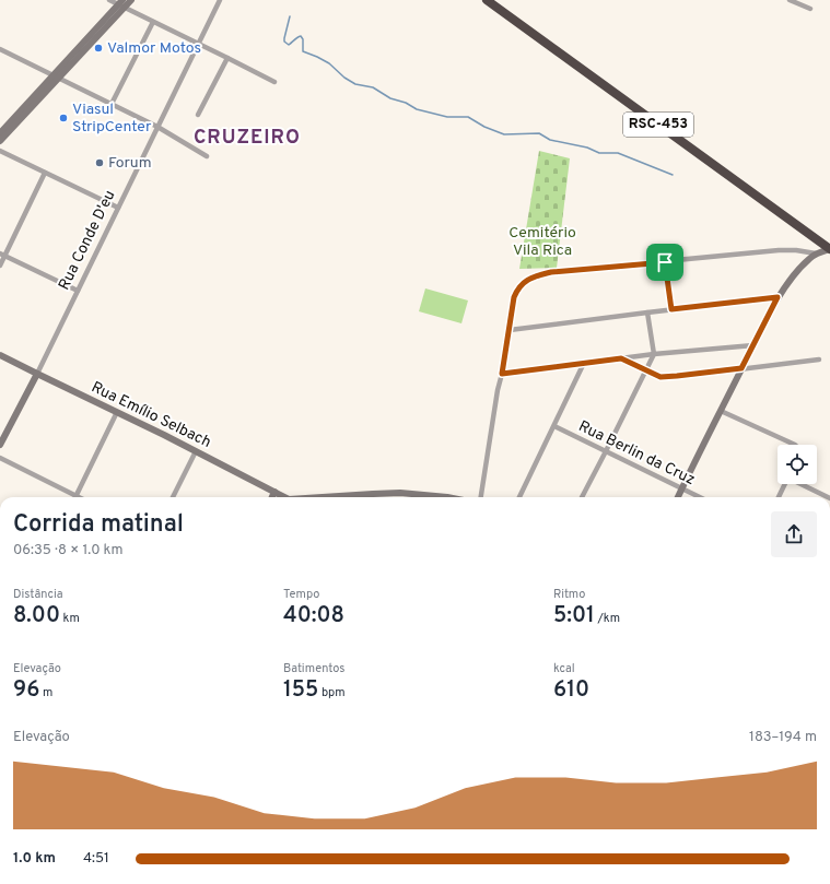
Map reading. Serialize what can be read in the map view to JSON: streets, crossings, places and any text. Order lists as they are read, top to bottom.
{
  "streets": {
    "highway": ["RSC-453"],
    "main road": ["Rua Conde D'eu", "Rua Emílio Selbach"],
    "street": ["Rua Berlin da Cruz"]
  },
  "crossings": [
    ["Rua Conde D'eu", "Rua Emílio Selbach"]
  ],
  "districts": ["CRUZEIRO"],
  "parks": ["Cemitério Vila Rica"],
  "places": ["Valmor Motos", "Viasul StripCenter", "Forum"],
  "page": {
    "heading": ["Corrida matinal", "06:35 · 8 × 1.0 km"],
    "stats": [
      ["Distância", "8.00 km"],
      ["Tempo", "40:08"],
      ["Ritmo", "5:01 /km"],
      ["Elevação", "96 m"],
      ["Batimentos", "155 bpm"],
      ["kcal", "610"]
    ],
    "chart": ["Elevação", "183–194 m"],
    "list": [
      {
        "name": "1.0 km",
        "note": "4:51"
      }
    ]
  }
}
